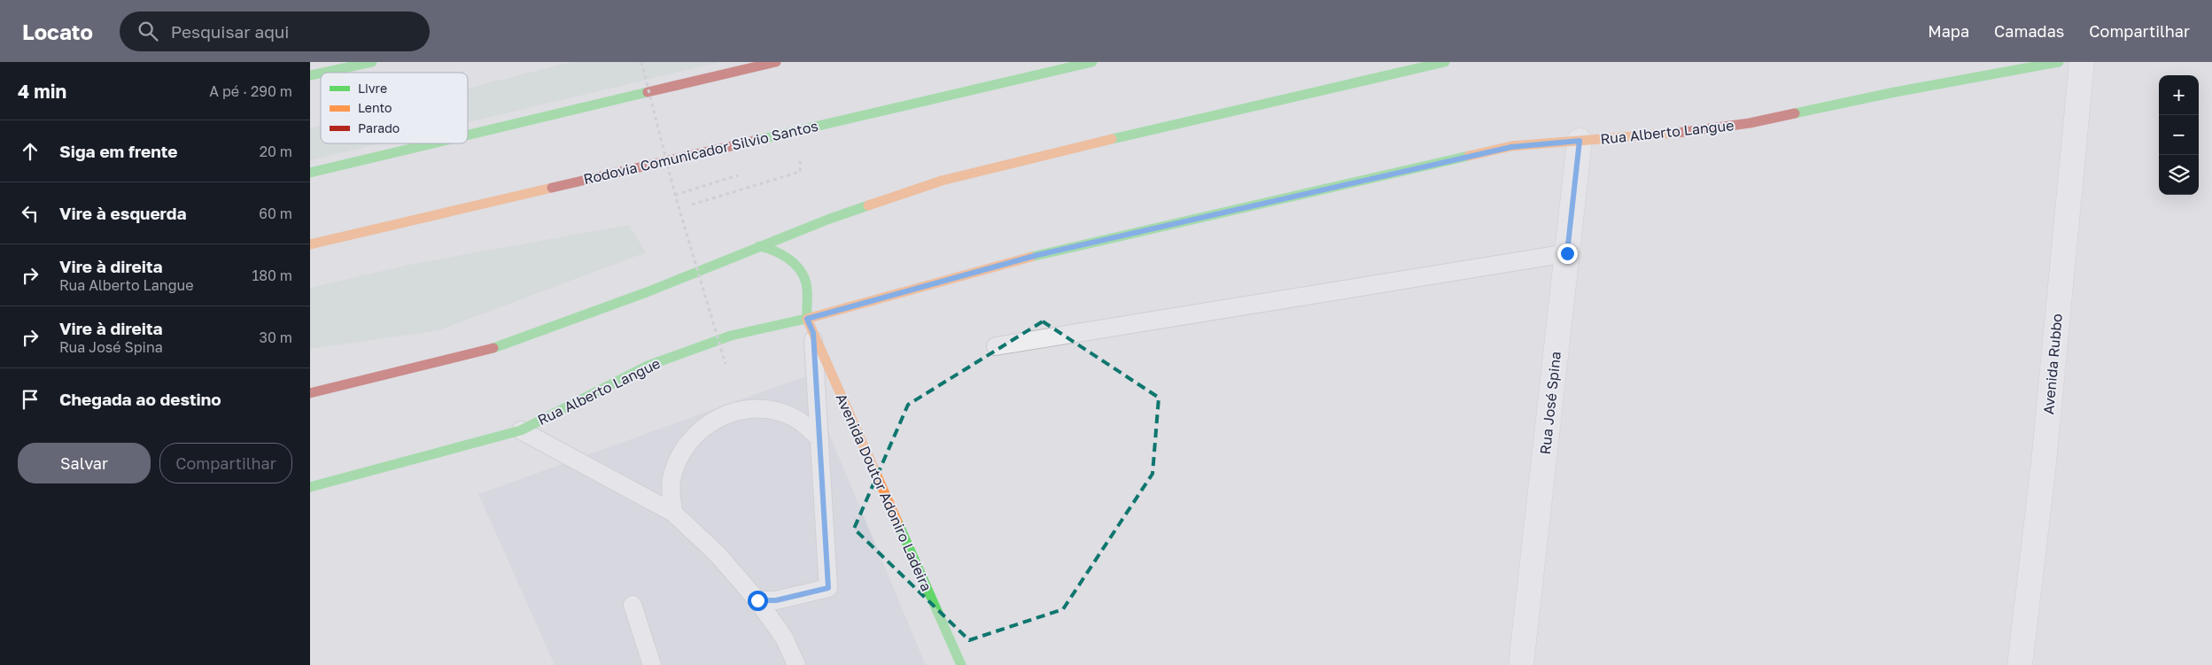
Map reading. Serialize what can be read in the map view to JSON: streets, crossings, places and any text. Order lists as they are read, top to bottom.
{
  "streets": {
    "main road": ["Rua Alberto Langue", "Rodovia Comunicador Silvio Santos", "Avenida Doutor Adoniro Ladeira"],
    "street": ["Avenida Rubbo", "Rua José Spina"]
  },
  "crossings": [
    ["Rua Alberto Langue", "Rua José Spina"],
    ["Rua Alberto Langue", "Avenida Doutor Adoniro Ladeira"]
  ],
  "legend": ["Livre", "Lento", "Parado"],
  "page": {
    "header": "Locato",
    "search": "Pesquisar aqui",
    "nav": ["Mapa", "Camadas", "Compartilhar"],
    "heading": ["4 min", "A pé · 290 m"],
    "map_buttons": ["+", "−"],
    "list": [
      ["Siga em frente", "20 m"],
      ["Vire à esquerda", "60 m"],
      ["Vire à direita", "Rua Alberto Langue", "180 m"],
      ["Vire à direita", "Rua José Spina", "30 m"],
      "Chegada ao destino"
    ],
    "buttons": ["Salvar", "Compartilhar"]
  }
}
